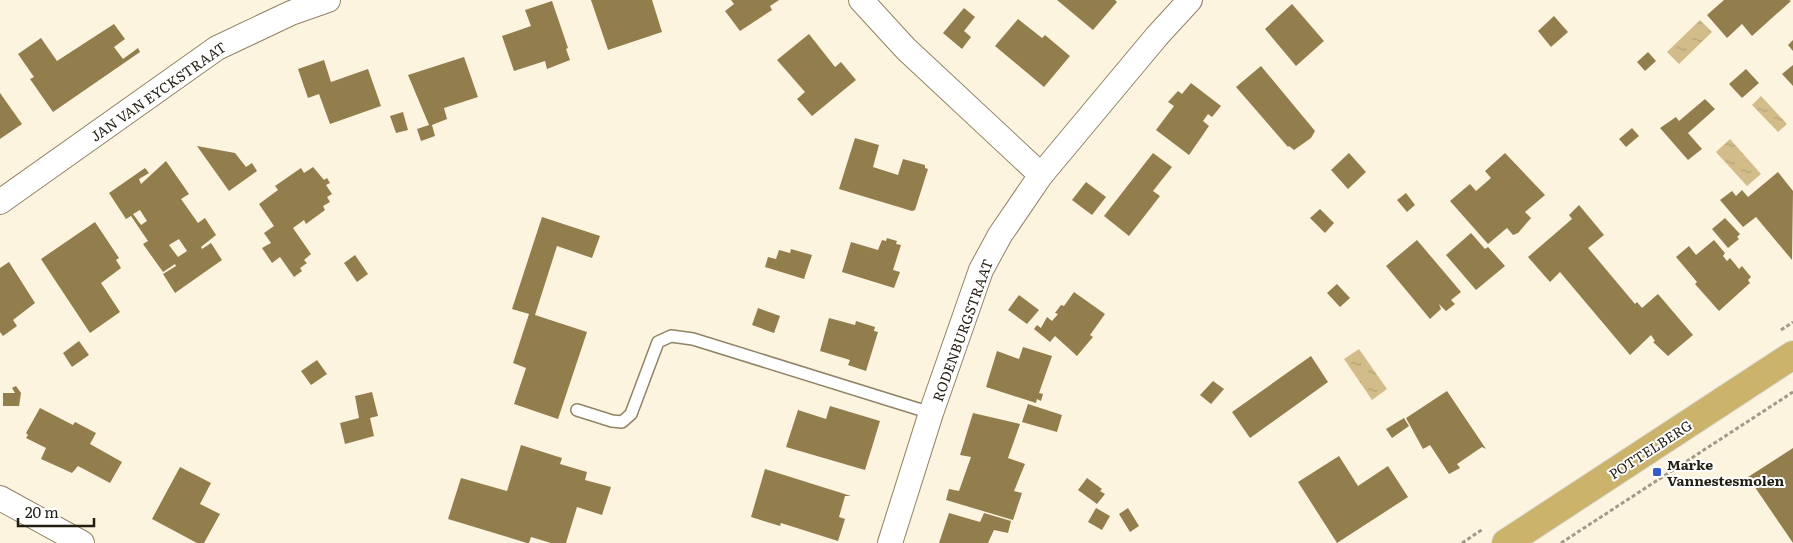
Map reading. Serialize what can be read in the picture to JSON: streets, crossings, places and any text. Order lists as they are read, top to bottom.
{
  "streets": {
    "main road": ["POTTELBERG"],
    "street": ["JAN VAN EYCKSTRAAT", "RODENBURGSTRAAT"]
  },
  "places": {
    "transit": ["Marke Vannestesmolen"]
  },
  "scale_bar": "20 m"
}
